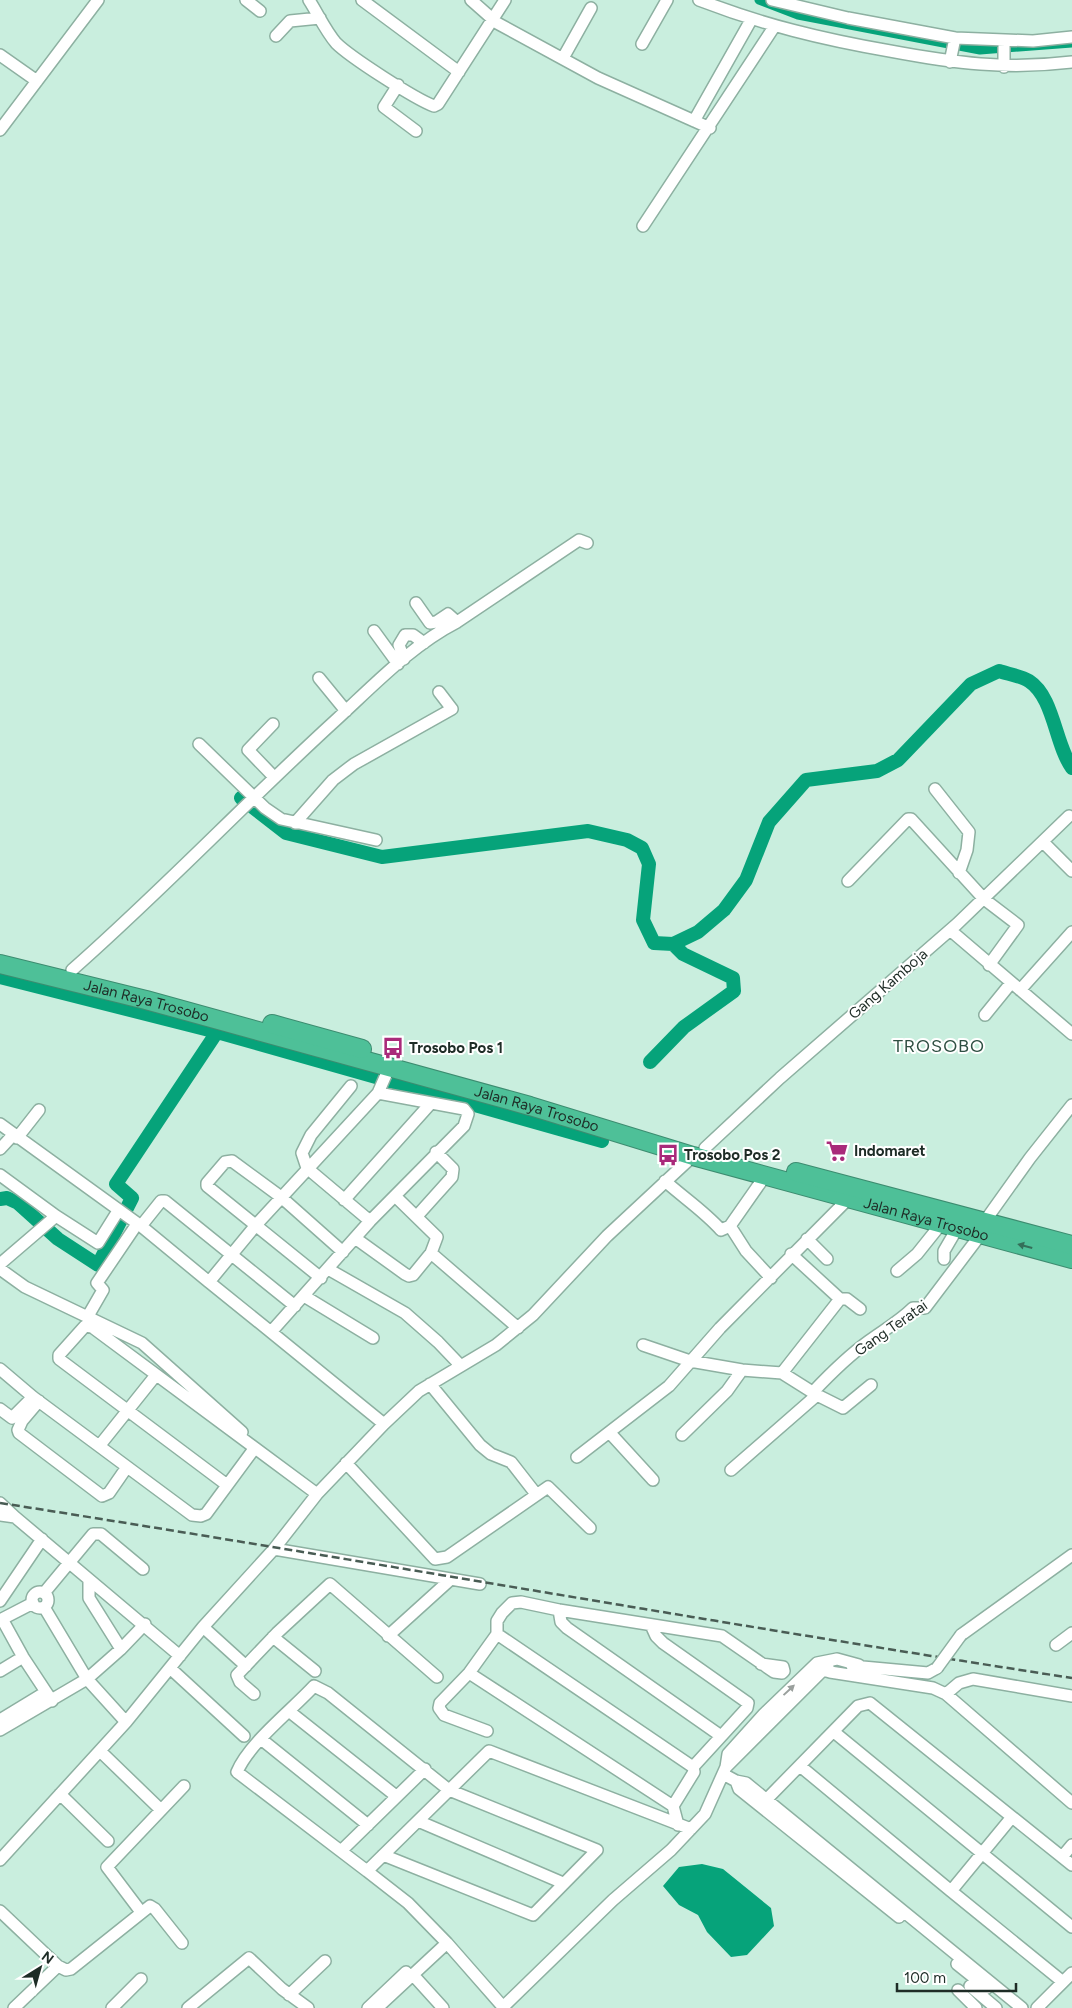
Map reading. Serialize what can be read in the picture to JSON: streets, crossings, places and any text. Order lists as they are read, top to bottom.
{
  "streets": {
    "highway": ["Jalan Raya Trosobo"],
    "street": ["Gang Kamboja", "Gang Teratai"]
  },
  "crossings": [
    ["Gang Kamboja", "Jalan Raya Trosobo"],
    ["Jalan Raya Trosobo", "Gang Teratai"]
  ],
  "districts": ["TROSOBO"],
  "places": {
    "bus stop": ["Trosobo Pos 1", "Trosobo Pos 2"],
    "supermarket": ["Indomaret"]
  },
  "scale_bar": "100 m",
  "north": "top right"
}
